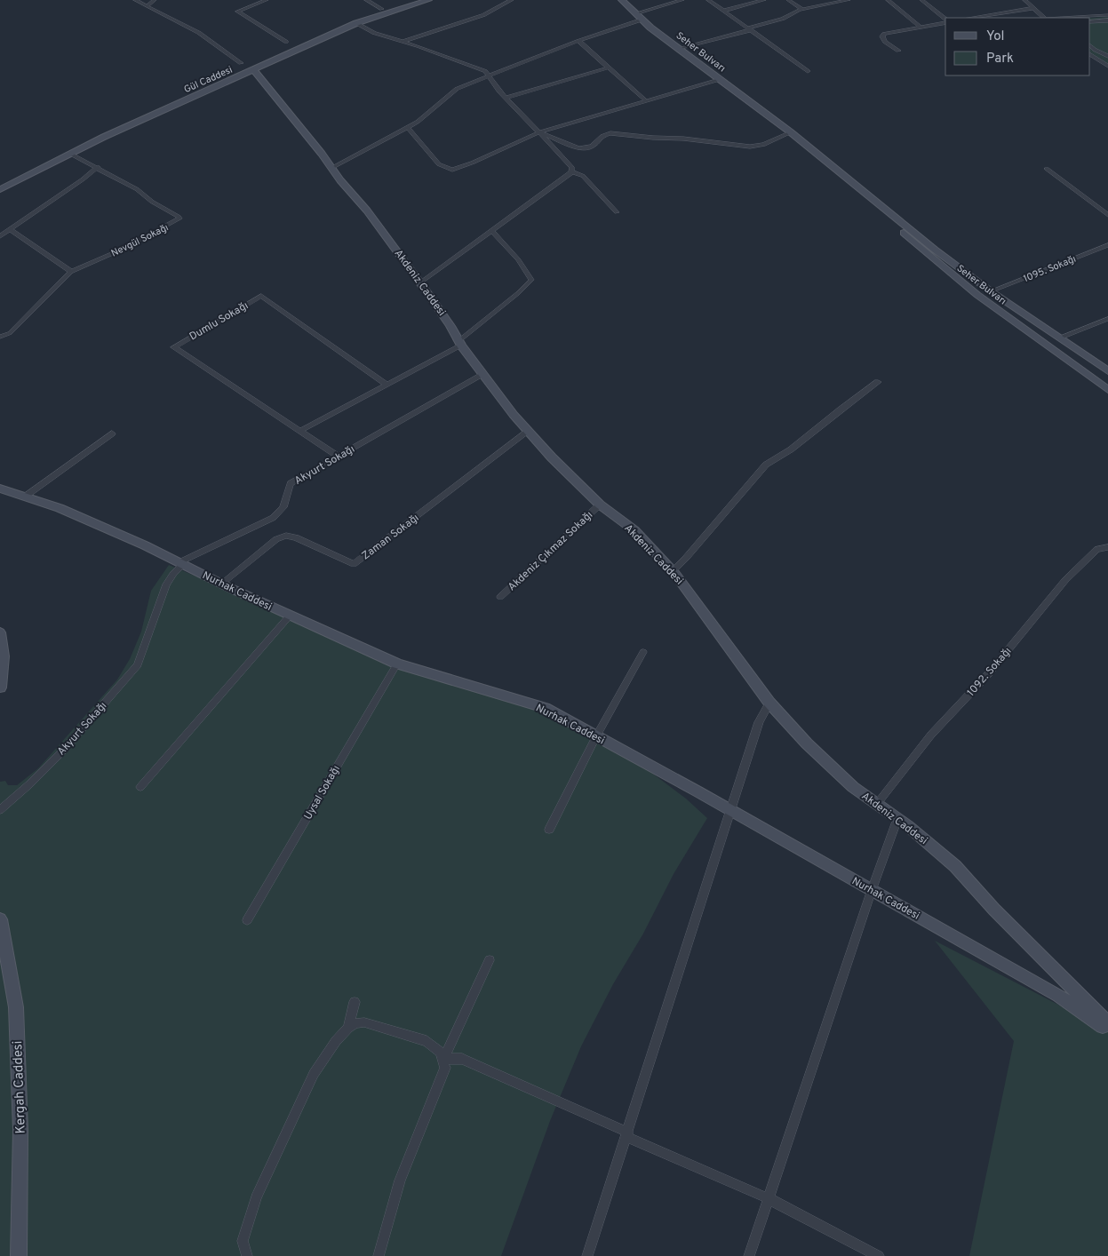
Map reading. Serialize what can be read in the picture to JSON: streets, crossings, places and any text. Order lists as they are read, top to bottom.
{
  "streets": {
    "street": [
      "Seher Bulvarı",
      "Gül Caddesi",
      "Nevgül Sokağı",
      "1095. Sokağı",
      "Akdeniz Caddesi",
      "Dumlu Sokağı",
      "Akyurt Sokağı",
      "Zaman Sokağı",
      "Akdeniz Çıkmaz Sokağı",
      "Nurhak Caddesi",
      "1092. Sokağı",
      "Uysal Sokağı",
      "Kergah Caddesi"
    ]
  },
  "crossings": [
    ["Seher Bulvarı", "1095. Sokağı"],
    ["Gül Caddesi", "Nevgül Sokağı"],
    ["Gül Caddesi", "Akdeniz Caddesi"],
    ["Akdeniz Caddesi", "Akyurt Sokağı"],
    ["Akdeniz Caddesi", "Zaman Sokağı"],
    ["Akdeniz Caddesi", "Akdeniz Çıkmaz Sokağı"],
    ["Akdeniz Caddesi", "1092. Sokağı"],
    ["Dumlu Sokağı", "Akyurt Sokağı"],
    ["Akyurt Sokağı", "Nurhak Caddesi"],
    ["Zaman Sokağı", "Nurhak Caddesi"],
    ["Nurhak Caddesi", "Uysal Sokağı"]
  ],
  "legend": ["Yol", "Park"]
}
